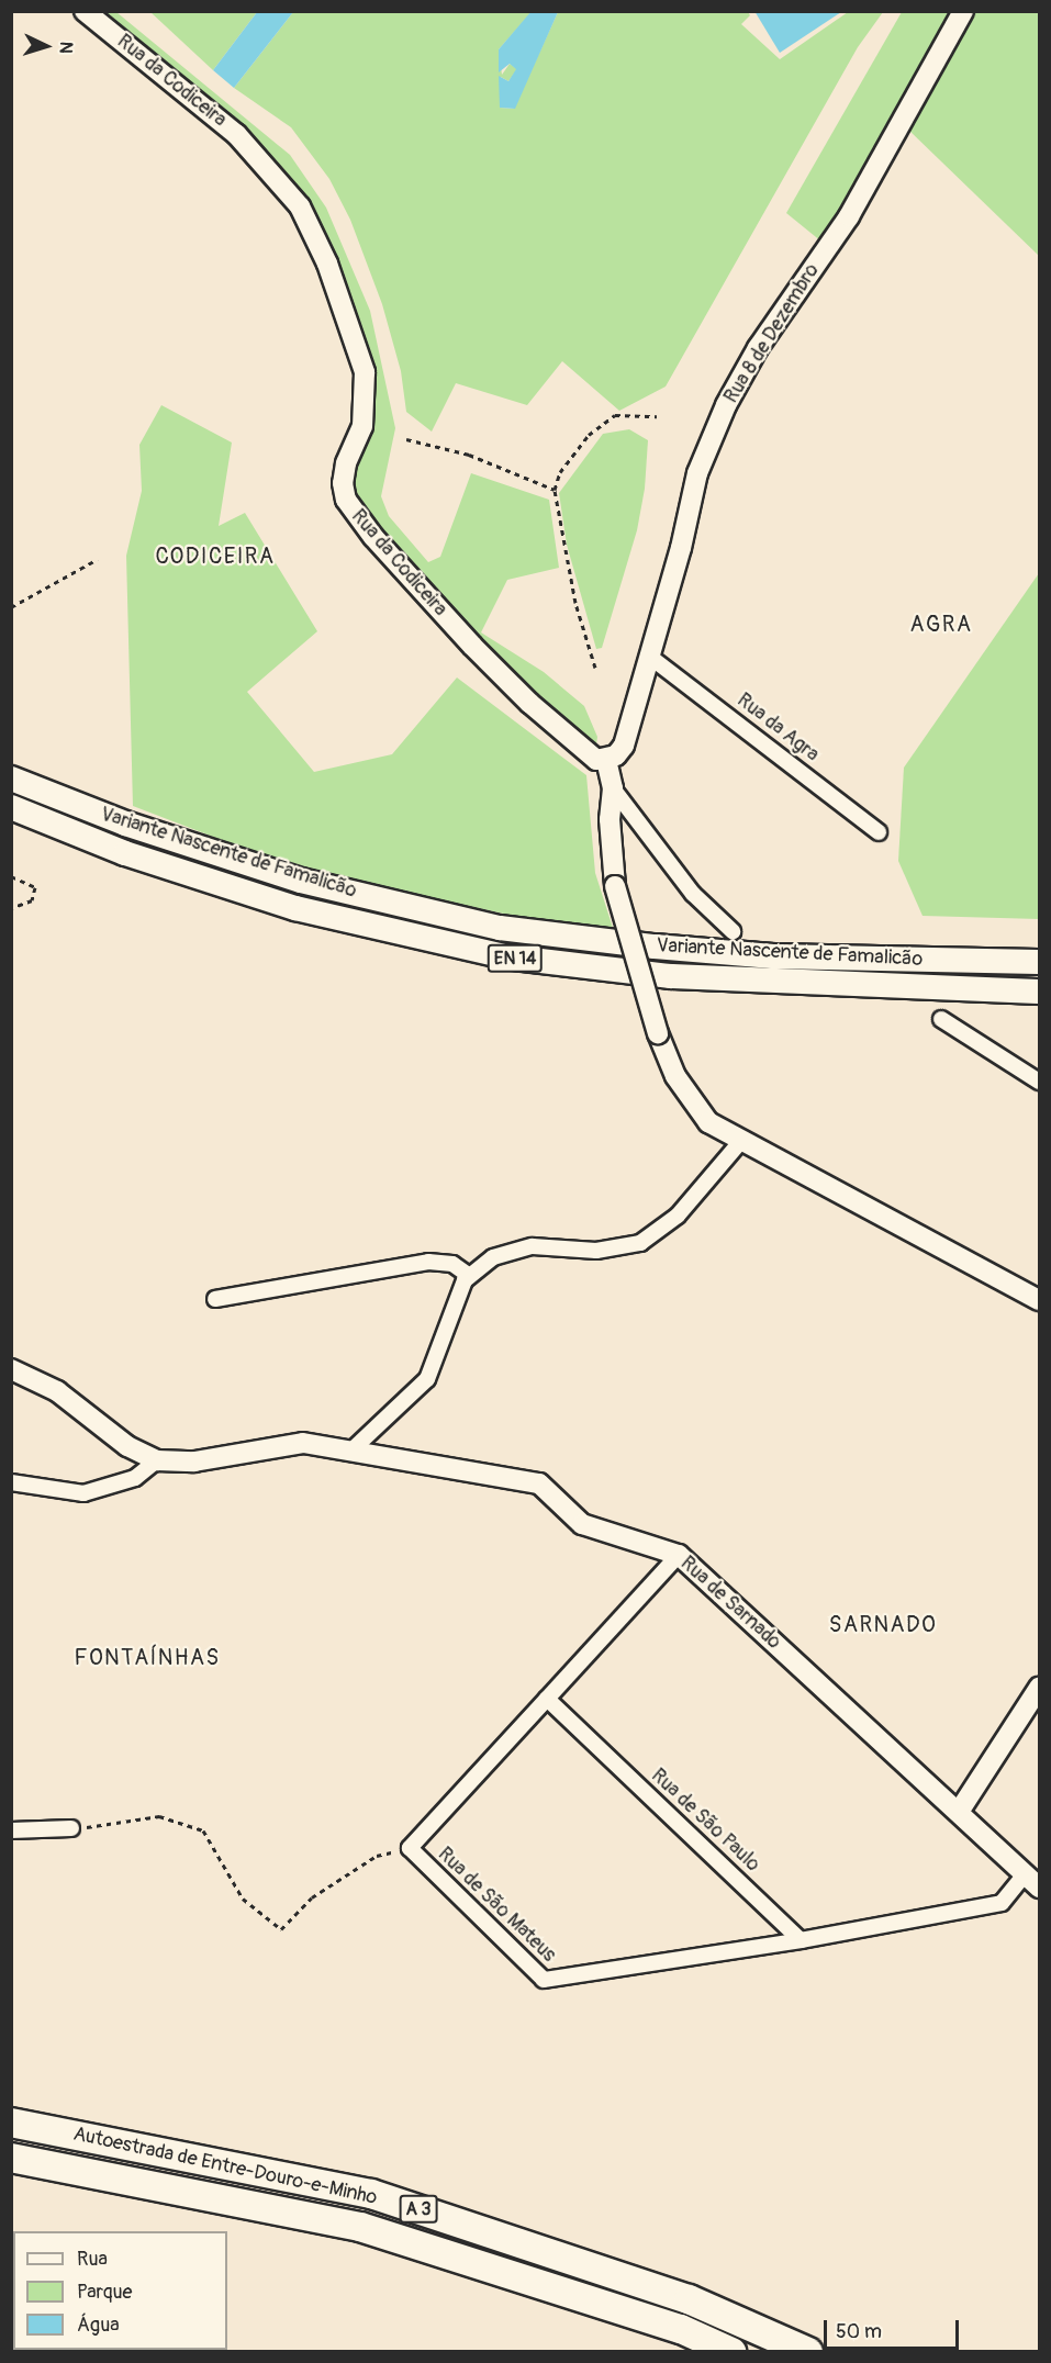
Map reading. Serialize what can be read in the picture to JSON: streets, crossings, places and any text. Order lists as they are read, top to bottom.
{
  "streets": {
    "highway": [
      "Variante Nascente de Famalicão",
      "EN 14",
      "Autoestrada de Entre-Douro-e-Minho",
      "A 3"
    ],
    "street": [
      "Rua da Codiceira",
      "Rua 8 de Dezembro",
      "Rua da Agra",
      "Rua de Sarnado",
      "Rua de São Paulo",
      "Rua de São Mateus"
    ]
  },
  "crossings": [
    ["Rua da Codiceira", "Rua 8 de Dezembro"],
    ["Rua 8 de Dezembro", "Rua da Agra"],
    ["Rua de São Paulo", "Rua de São Mateus"]
  ],
  "districts": [
    "CODICEIRA",
    "AGRA",
    "SARNADO",
    "FONTAÍNHAS"
  ],
  "legend": ["Rua", "Parque", "Água"],
  "scale_bar": "50 m",
  "north": "right"
}
